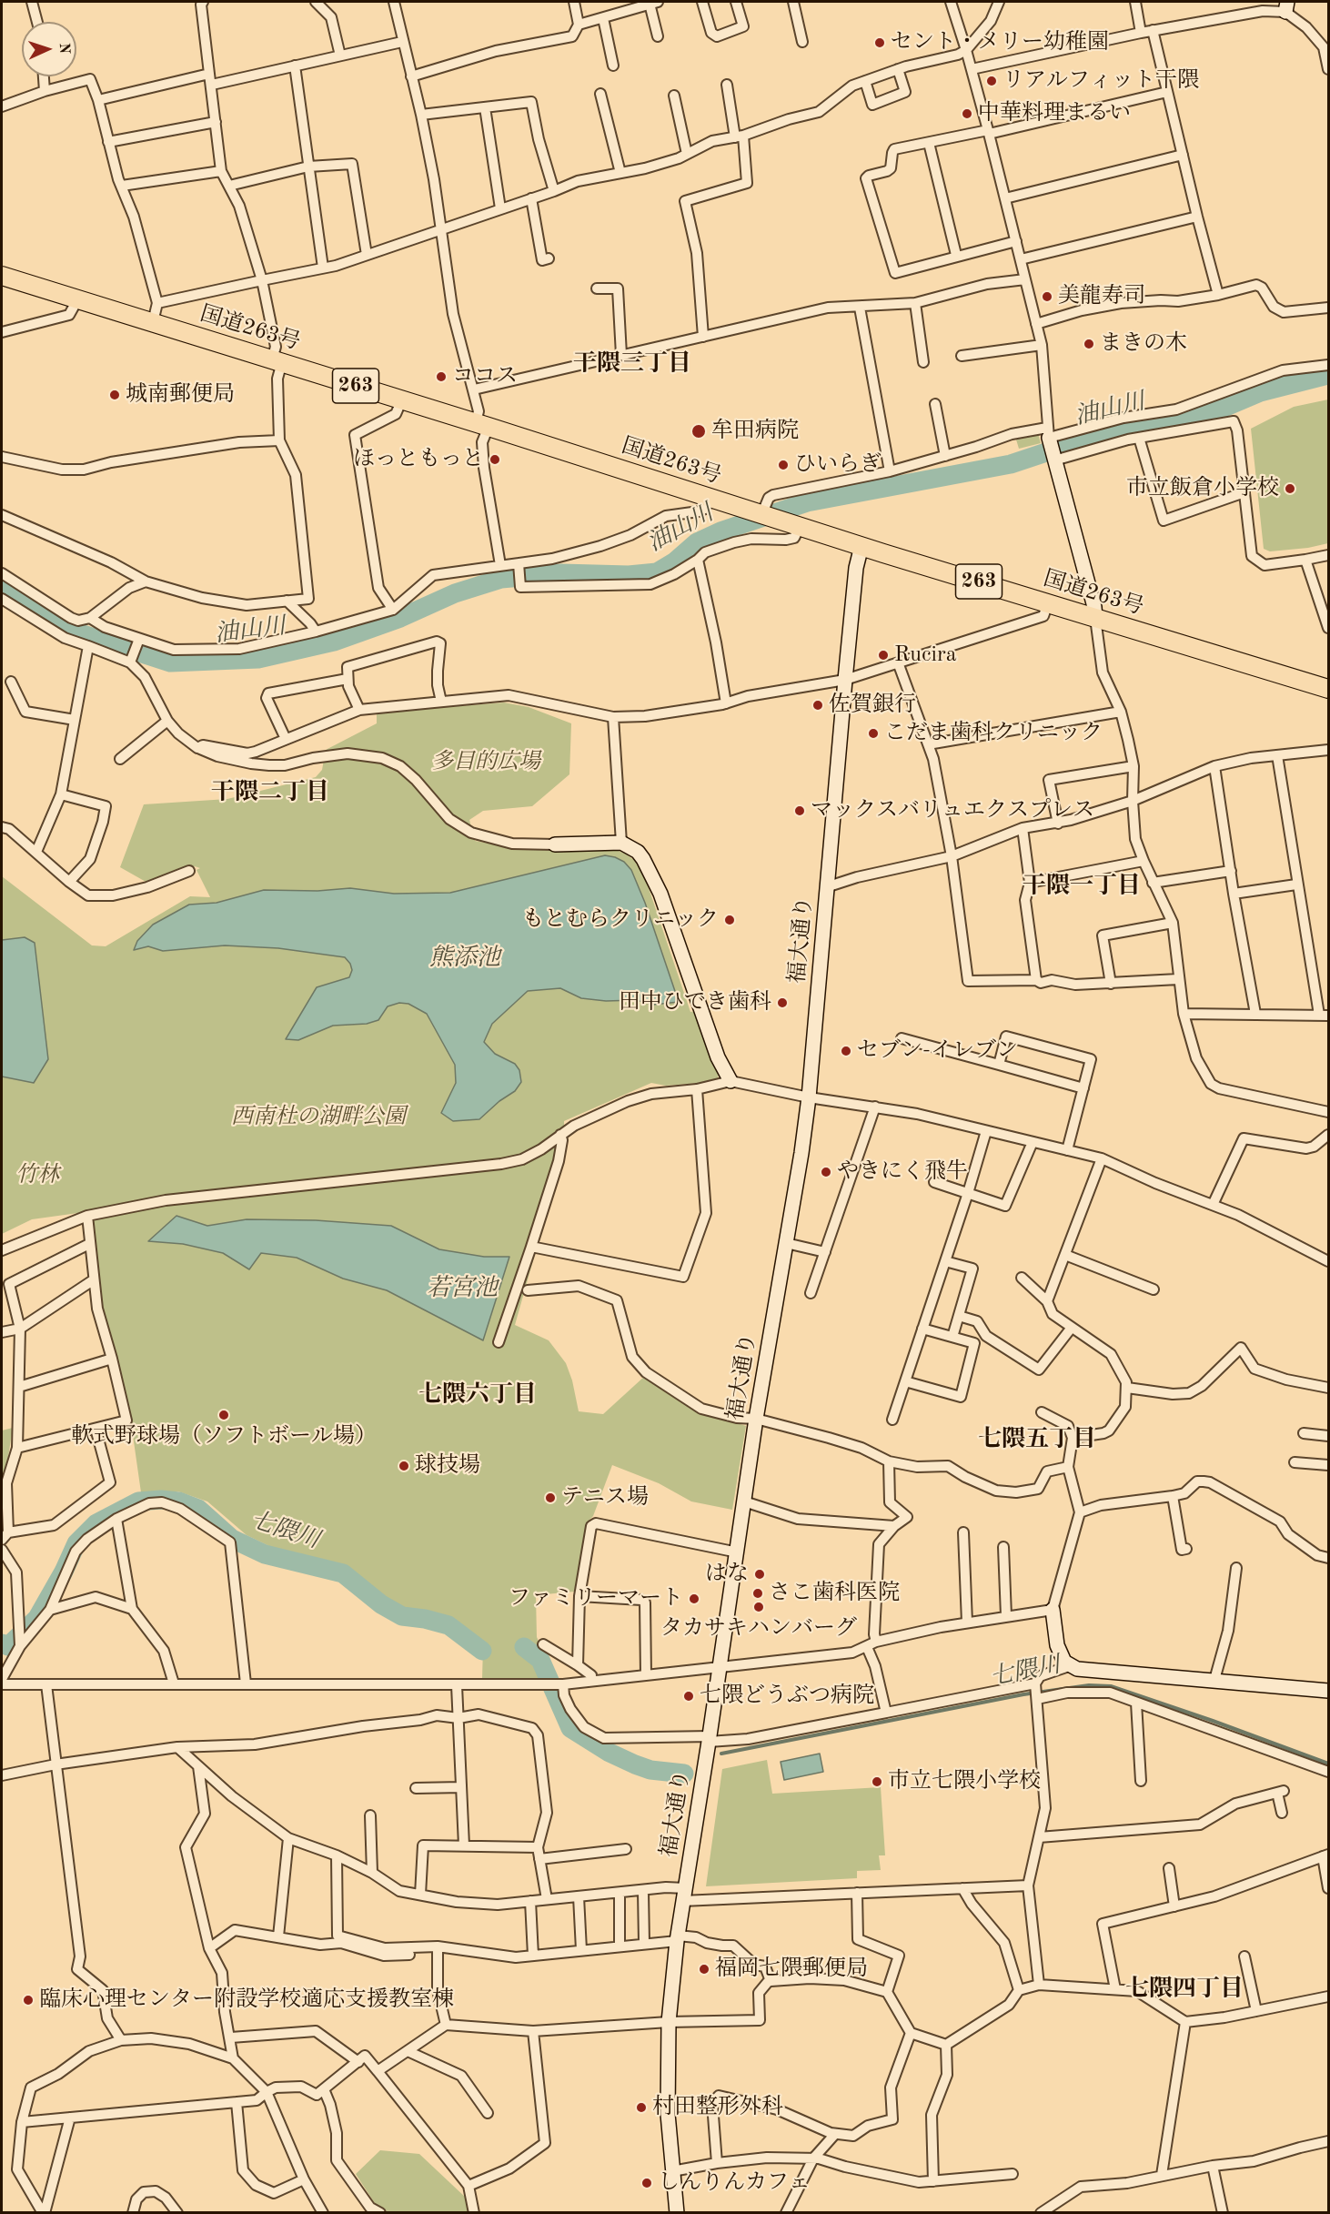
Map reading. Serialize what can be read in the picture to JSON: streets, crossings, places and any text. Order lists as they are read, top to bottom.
{
  "streets": {
    "highway": ["国道263号", "263"],
    "street": ["福大通り"]
  },
  "crossings": [
    ["国道263号", "福大通り"]
  ],
  "districts": [
    "干隈三丁目",
    "干隈二丁目",
    "干隈一丁目",
    "七隈六丁目",
    "七隈五丁目",
    "七隈四丁目"
  ],
  "water": [
    "油山川",
    "熊添池",
    "若宮池",
    "七隈川"
  ],
  "parks": ["多目的広場", "西南杜の湖畔公園", "竹林"],
  "places": [
    "セント・メリー幼稚園",
    "リアルフィット干隈",
    "中華料理まるい",
    "美龍寿司",
    "まきの木",
    "ココス",
    "城南郵便局",
    "牟田病院",
    "ほっともっと",
    "ひいらぎ",
    "市立飯倉小学校",
    "Rucira",
    "佐賀銀行",
    "こだま歯科クリニック",
    "マックスバリュエクスプレス",
    "もとむらクリニック",
    "田中ひでき歯科",
    "セブン-イレブン",
    "やきにく飛牛",
    "軟式野球場（ソフトボール場）",
    "球技場",
    "テニス場",
    "はな",
    "さこ歯科医院",
    "ファミリーマート",
    "タカサキハンバーグ",
    "七隈どうぶつ病院",
    "市立七隈小学校",
    "福岡七隈郵便局",
    "臨床心理センター附設学校適応支援教室棟",
    "村田整形外科",
    "しんりんカフェ"
  ],
  "north": "right"
}
